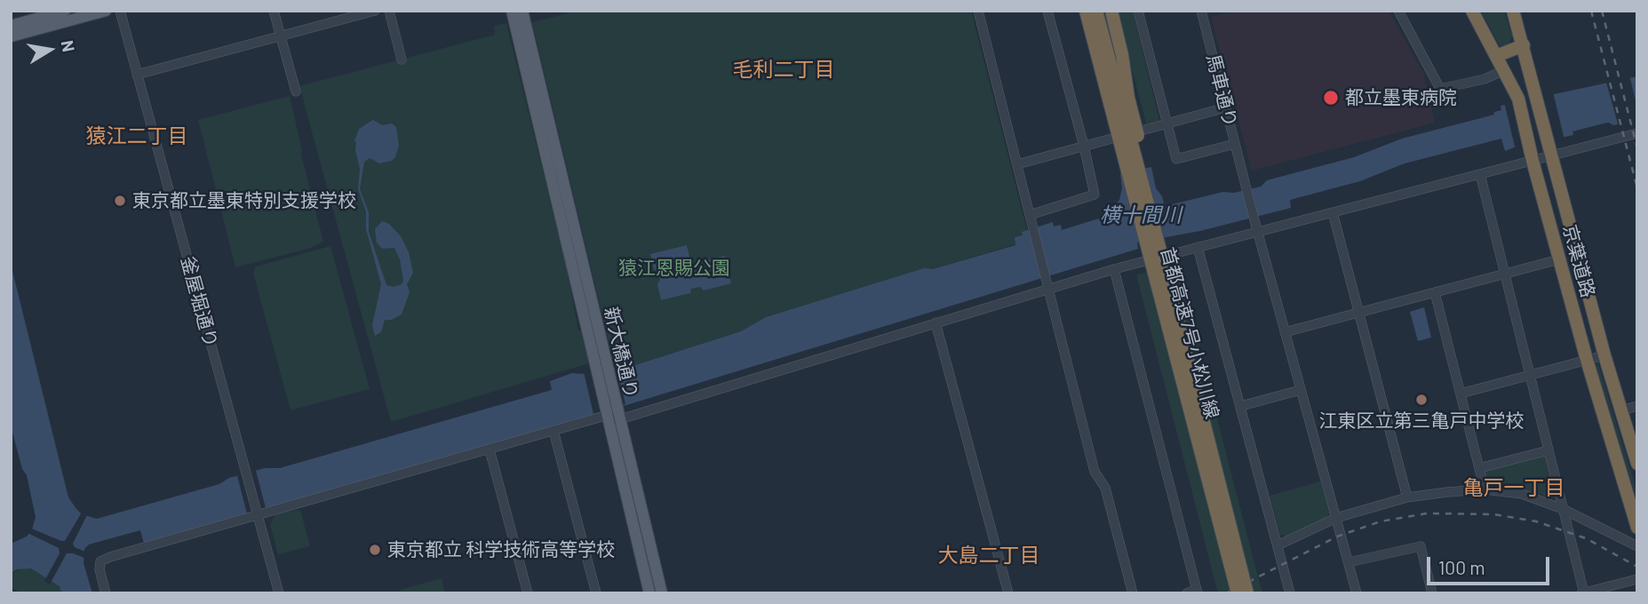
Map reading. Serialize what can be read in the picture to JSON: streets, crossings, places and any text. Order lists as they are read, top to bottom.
{
  "streets": {
    "highway": ["京葉道路", "首都高速7号小松川線"],
    "main road": ["新大橋通り"],
    "street": ["馬車通り", "釜屋堀通り"]
  },
  "districts": [
    "毛利二丁目",
    "猿江二丁目",
    "亀戸一丁目",
    "大島二丁目"
  ],
  "water": ["横十間川"],
  "parks": ["猿江恩賜公園"],
  "places": [
    "都立墨東病院",
    "東京都立墨東特別支援学校",
    "江東区立第三亀戸中学校",
    "東京都立 科学技術高等学校"
  ],
  "scale_bar": "100 m",
  "north": "right"
}
